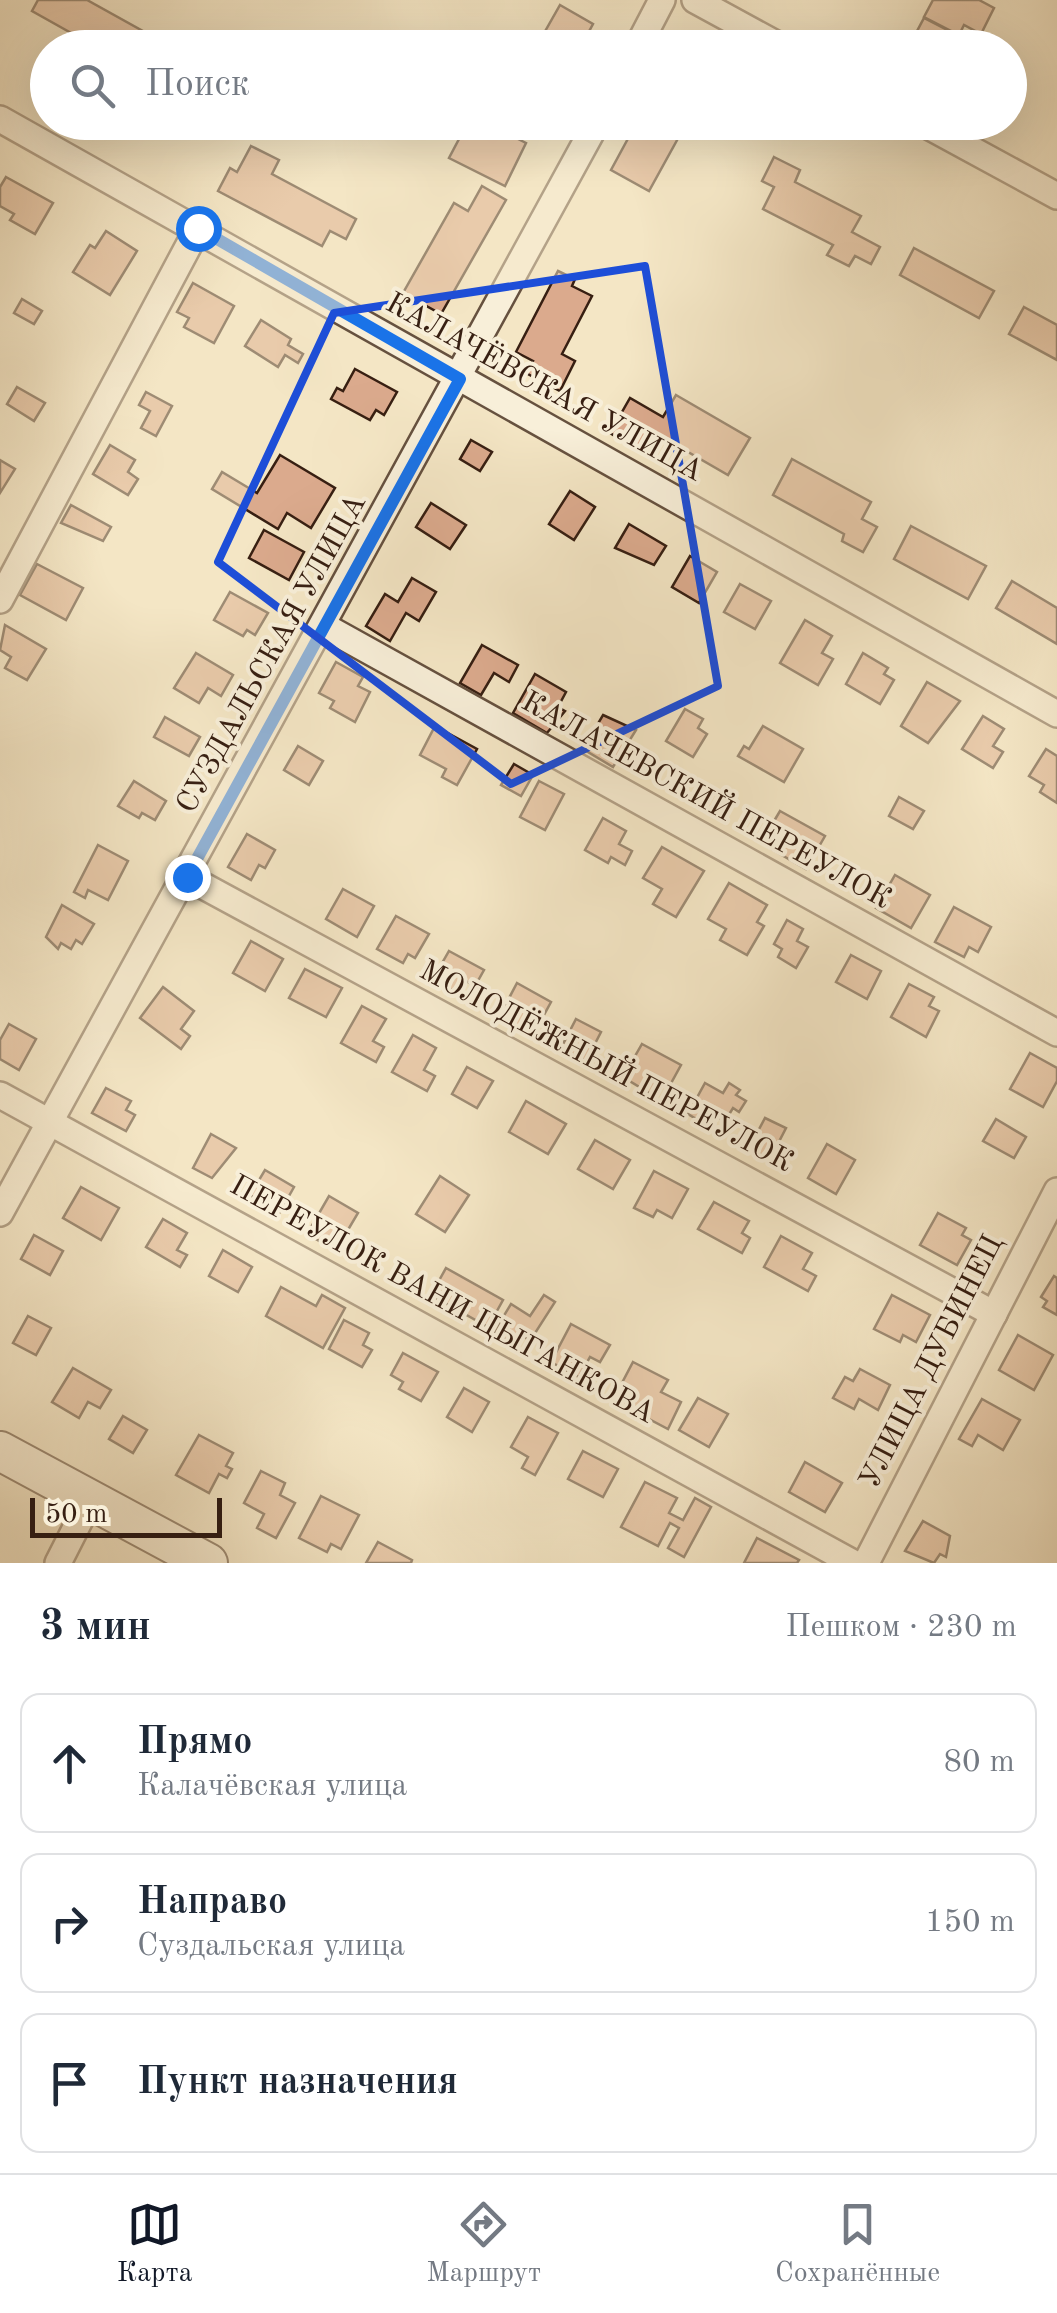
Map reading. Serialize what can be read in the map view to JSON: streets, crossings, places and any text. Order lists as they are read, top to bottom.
{
  "streets": {
    "street": [
      "КАЛАЧЁВСКАЯ УЛИЦА",
      "СУЗДАЛЬСКАЯ УЛИЦА",
      "КАЛАЧЕВСКИЙ ПЕРЕУЛОК",
      "МОЛОДЁЖНЫЙ ПЕРЕУЛОК",
      "ПЕРЕУЛОК ВАНИ ЦЫГАНКОВА",
      "УЛИЦА ДУБИНЕЦ"
    ]
  },
  "crossings": [
    ["КАЛАЧЁВСКАЯ УЛИЦА", "СУЗДАЛЬСКАЯ УЛИЦА"],
    ["СУЗДАЛЬСКАЯ УЛИЦА", "КАЛАЧЕВСКИЙ ПЕРЕУЛОК"],
    ["СУЗДАЛЬСКАЯ УЛИЦА", "МОЛОДЁЖНЫЙ ПЕРЕУЛОК"],
    ["СУЗДАЛЬСКАЯ УЛИЦА", "ПЕРЕУЛОК ВАНИ ЦЫГАНКОВА"],
    ["МОЛОДЁЖНЫЙ ПЕРЕУЛОК", "УЛИЦА ДУБИНЕЦ"]
  ],
  "scale_bar": "50 m",
  "page": {
    "search": "Поиск",
    "scale": "50 m",
    "heading": ["3 мин", "Пешком · 230 m"],
    "list": [
      ["Прямо", "Калачёвская улица", "80 m"],
      ["Направо", "Суздальская улица", "150 m"],
      "Пункт назначения"
    ],
    "nav": ["Карта", "Маршрут", "Сохранённые"]
  }
}
